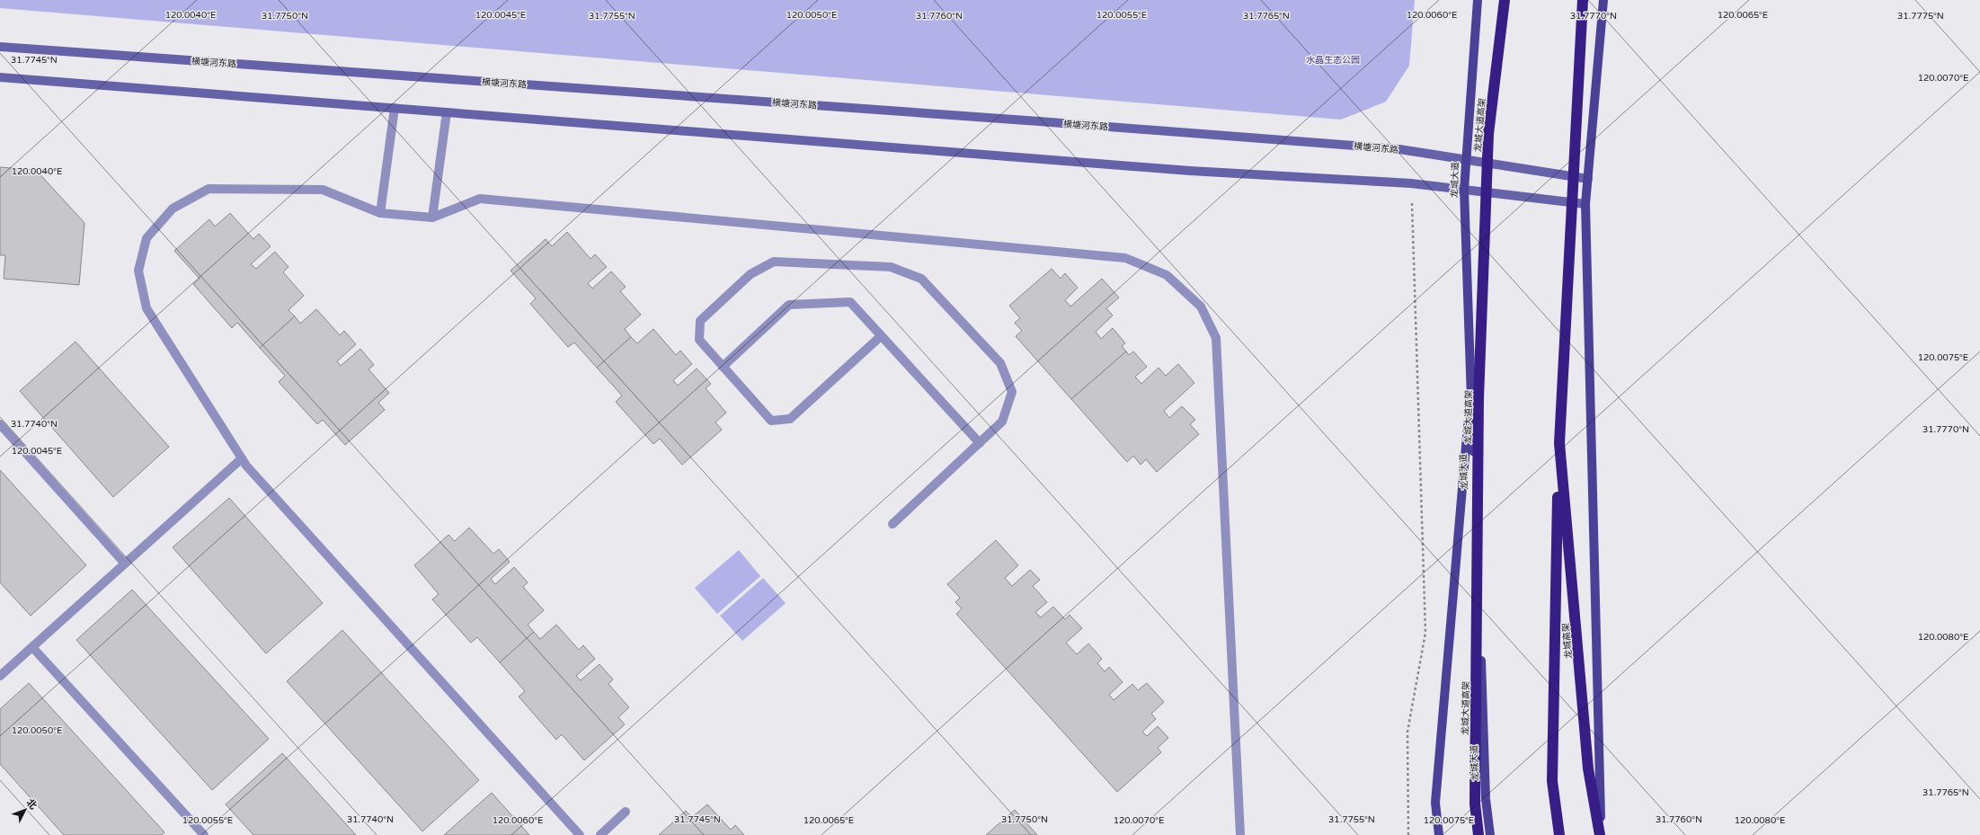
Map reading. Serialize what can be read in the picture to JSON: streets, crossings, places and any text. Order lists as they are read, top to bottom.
{
  "streets": {
    "highway": ["龙城大道高架", "龙城高架"],
    "main road": ["横塘河东路", "龙城大道"]
  },
  "crossings": [
    ["横塘河东路", "龙城大道"]
  ],
  "parks": ["水晶生态公园"],
  "north": "top right",
  "coordinates": [
    "120.0040°E",
    "120.0065°E",
    "120.0045°E",
    "120.0050°E",
    "120.0055°E",
    "120.0060°E",
    "31.7750°N",
    "31.7760°N",
    "31.7765°N",
    "31.7755°N",
    "31.7770°N",
    "31.7775°N",
    "31.7745°N",
    "120.0070°E",
    "120.0075°E",
    "31.7740°N",
    "120.0080°E"
  ]
}
